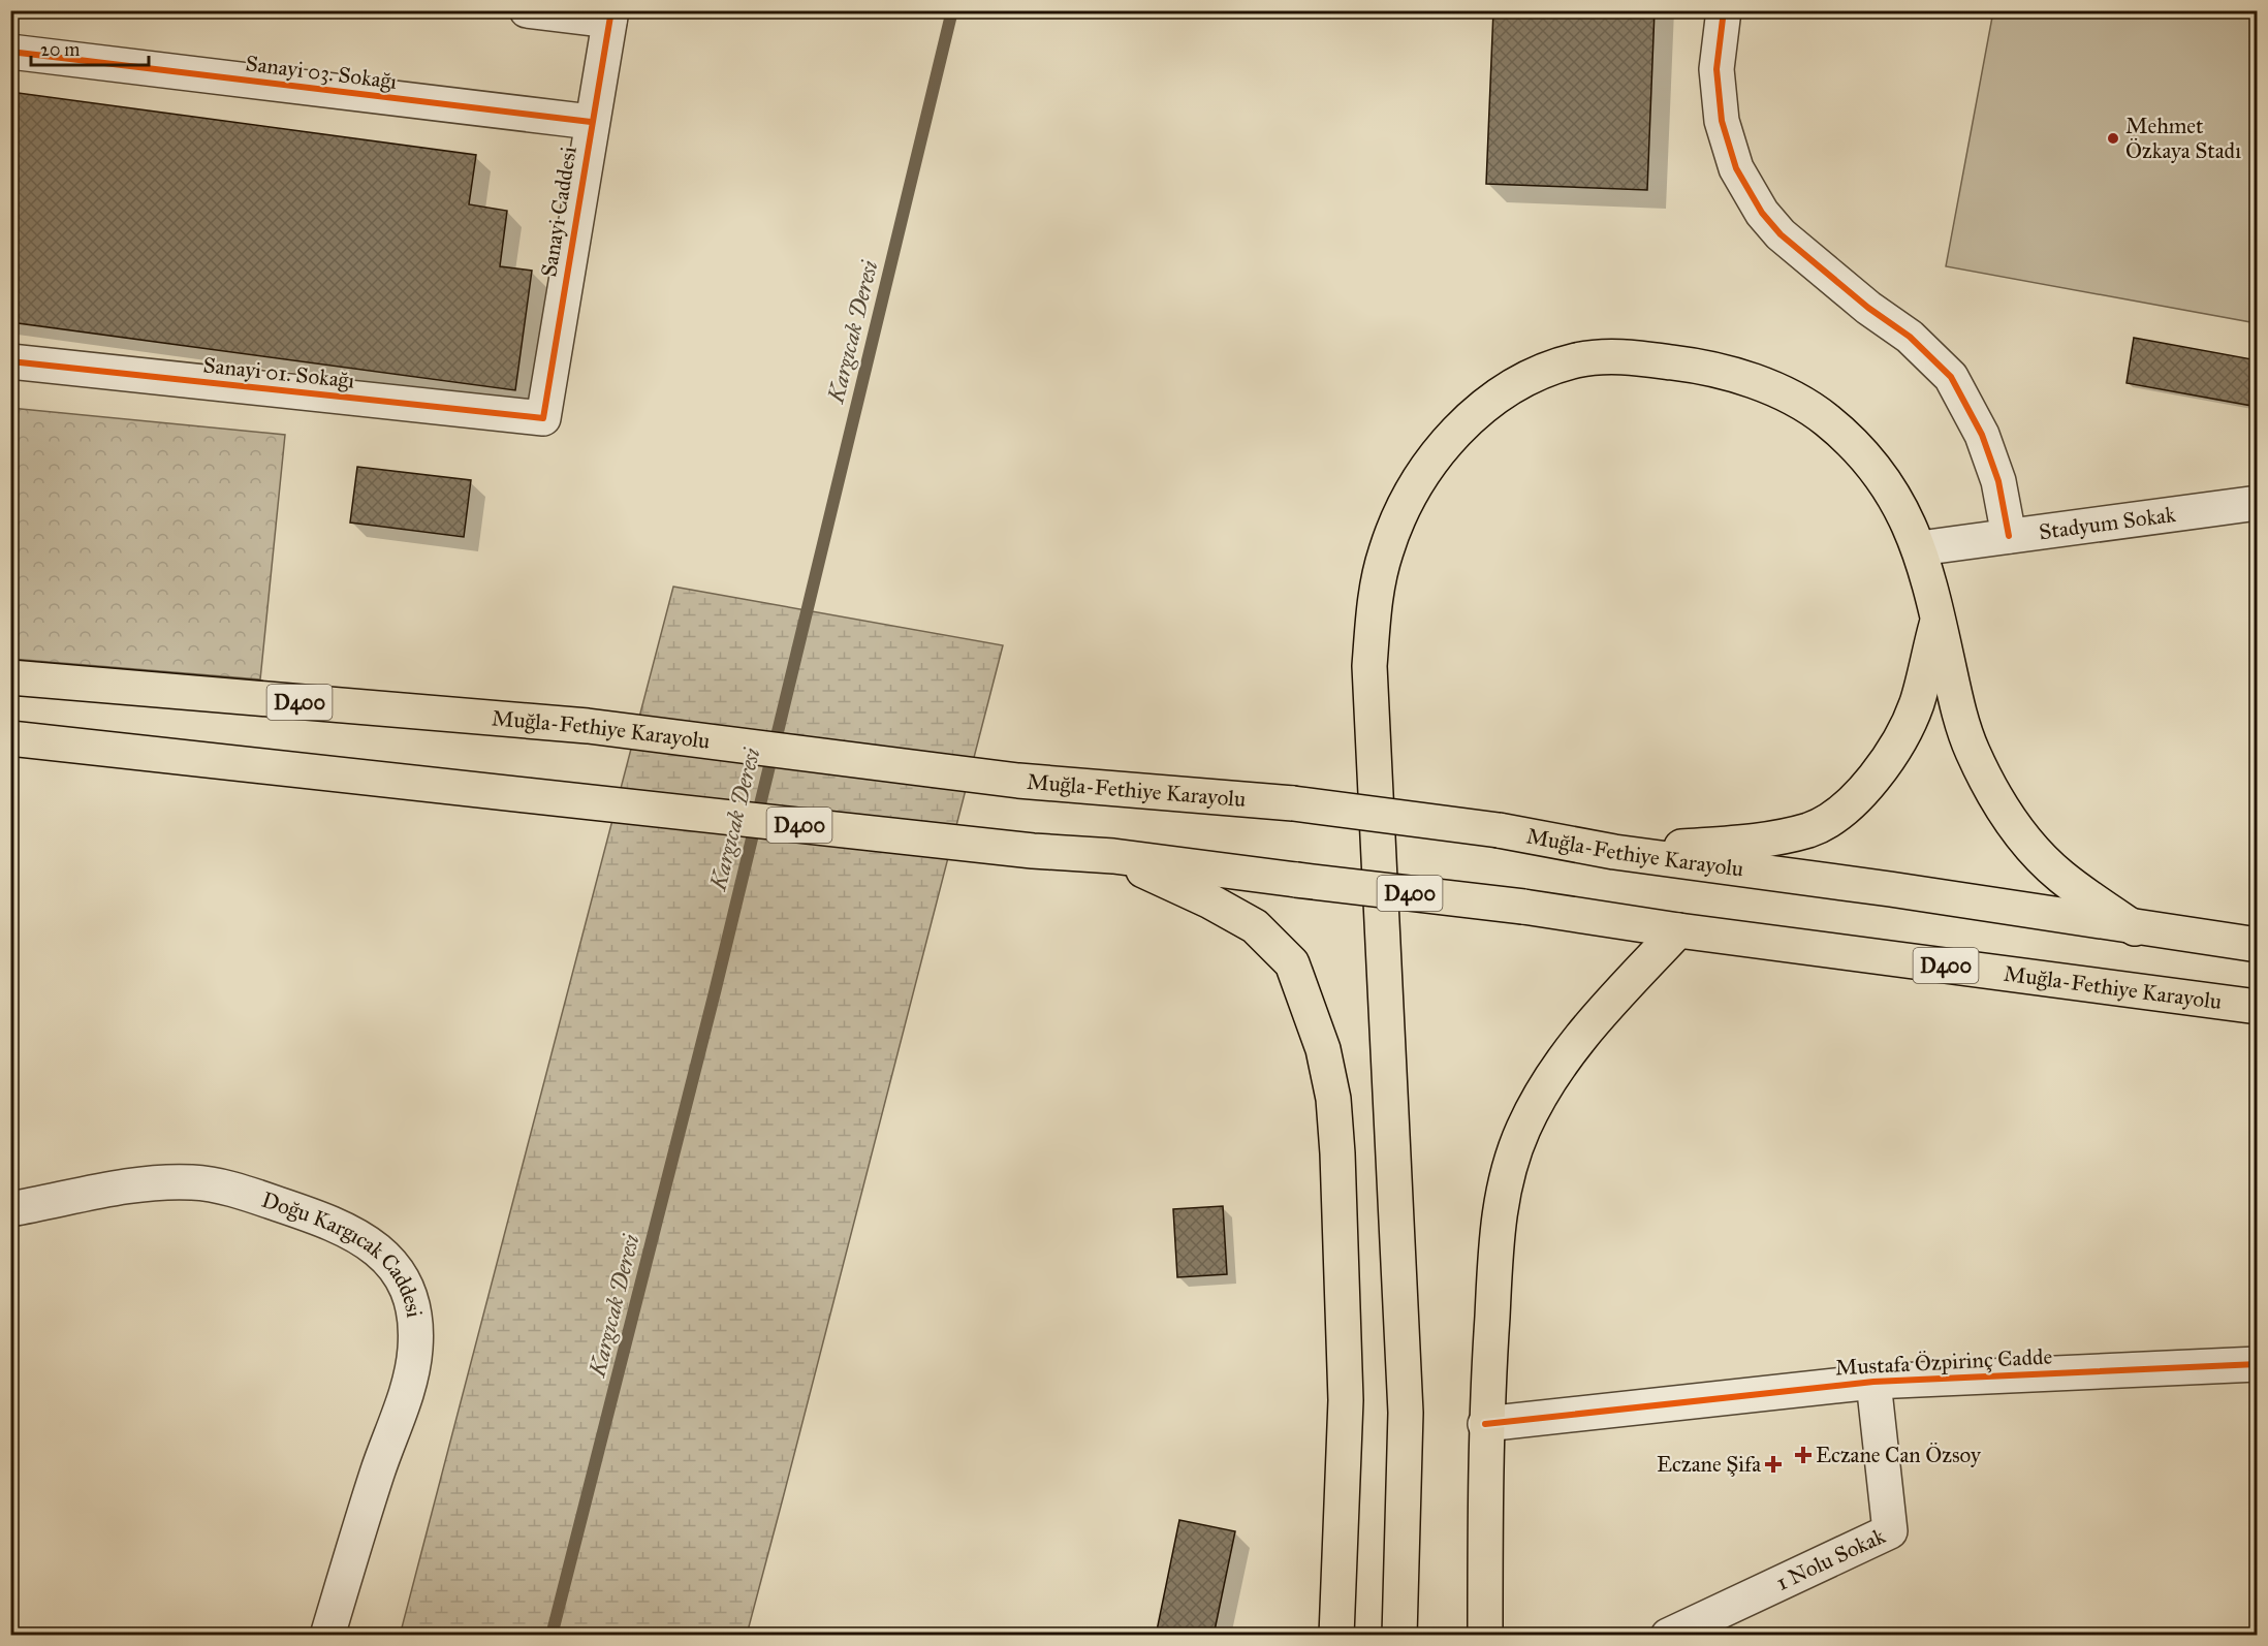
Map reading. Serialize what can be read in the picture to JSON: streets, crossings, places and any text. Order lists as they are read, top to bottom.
{
  "streets": {
    "highway": ["D400", "Muğla-Fethiye Karayolu"],
    "street": [
      "Sanayi 03. Sokağı",
      "Sanayi Caddesi",
      "Sanayi 01. Sokağı",
      "Stadyum Sokak",
      "Doğu Kargıcak Caddesi",
      "Mustafa Özpirinç Cadde",
      "1 Nolu Sokak"
    ]
  },
  "crossings": [
    ["Sanayi 03. Sokağı", "Sanayi Caddesi"],
    ["Sanayi Caddesi", "Sanayi 01. Sokağı"],
    ["Mustafa Özpirinç Cadde", "1 Nolu Sokak"]
  ],
  "water": ["Kargıcak Deresi"],
  "places": {
    "other": ["Mehmet Özkaya Stadı"],
    "health": ["Eczane Can Özsoy", "Eczane Şifa"]
  },
  "scale_bar": "20 m"
}
